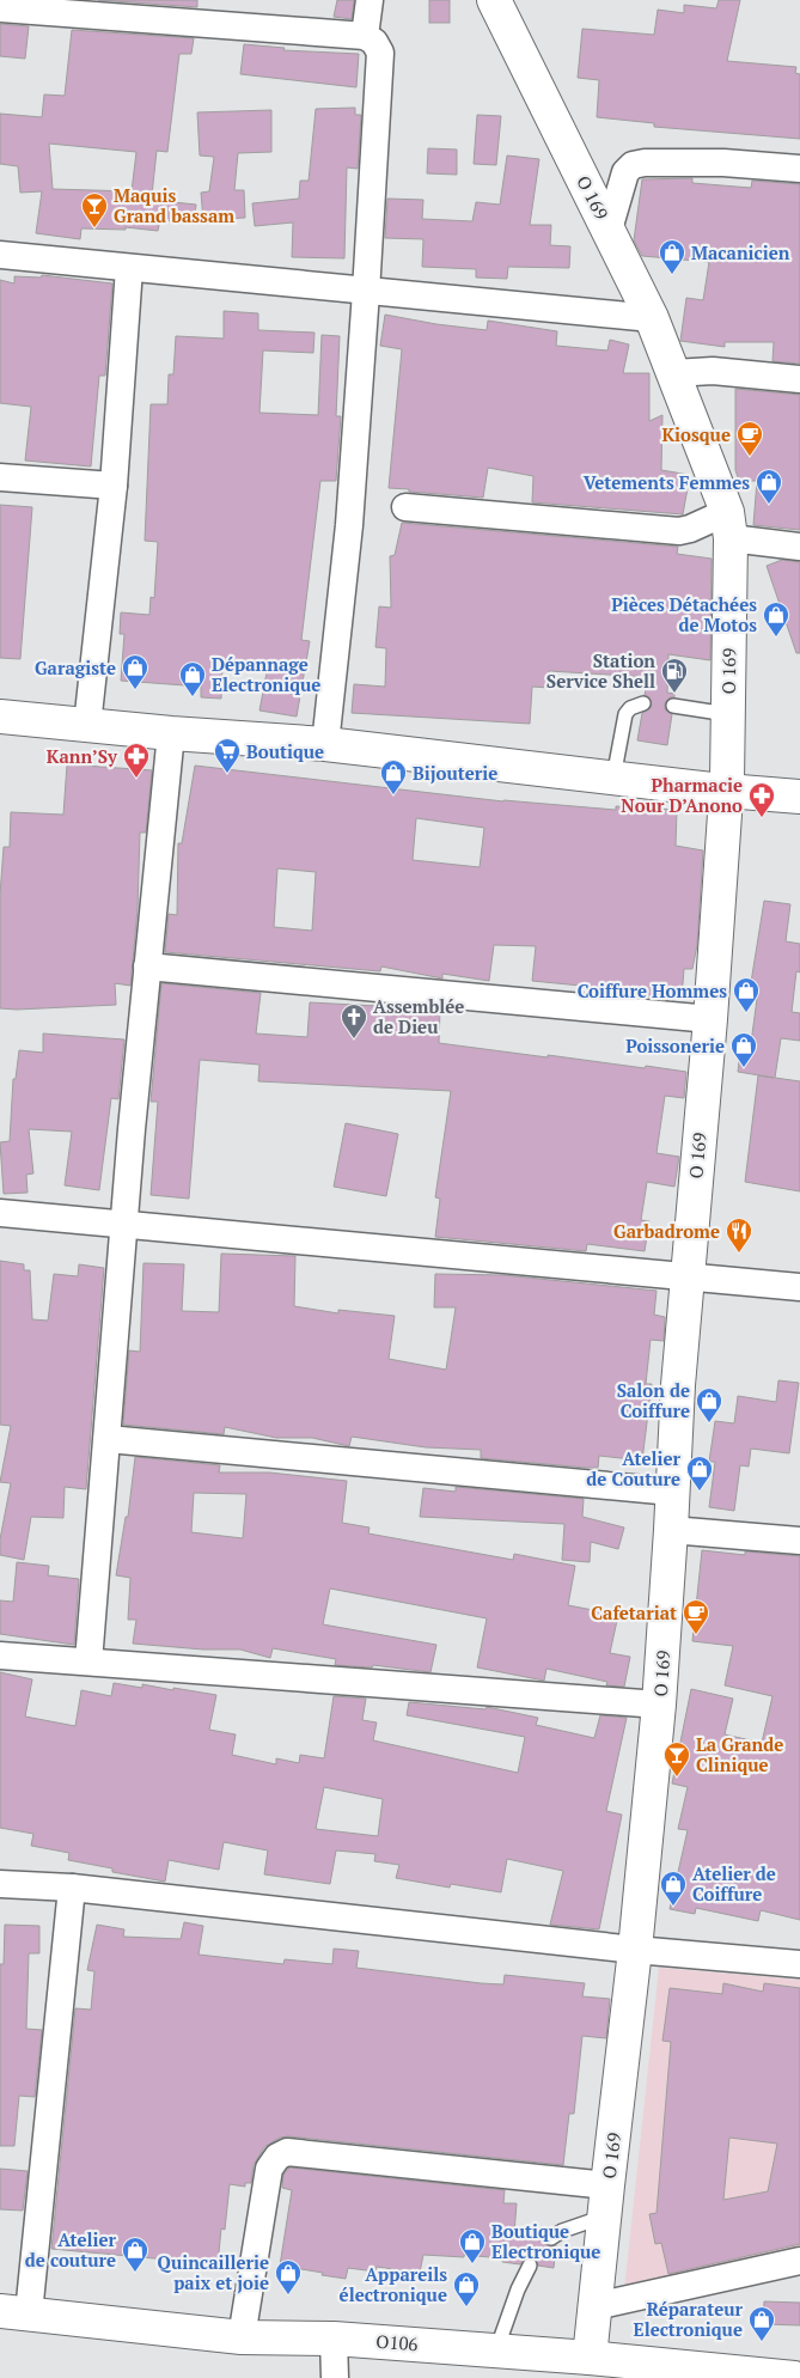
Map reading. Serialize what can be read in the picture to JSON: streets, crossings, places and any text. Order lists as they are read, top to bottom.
{
  "streets": {
    "street": ["O 169", "O106"]
  },
  "crossings": [
    ["O 169", "O106"]
  ],
  "places": {
    "bar": ["Maquis Grand bassam", "La Grande Clinique"],
    "shop": [
      "Macanicien",
      "Vetements Femmes",
      "Pièces Détachées de Motos",
      "Garagiste",
      "Dépannage Electronique",
      "Bijouterie",
      "Coiffure Hommes",
      "Poissonerie",
      "Salon de Coiffure",
      "Atelier de Couture",
      "Atelier de Coiffure",
      "Boutique Electronique",
      "Atelier de couture",
      "Quincaillerie paix et joie",
      "Appareils électronique",
      "Réparateur Electronique"
    ],
    "cafe": ["Kiosque", "Cafetariat"],
    "fuel station": ["Station Service Shell"],
    "supermarket": ["Boutique"],
    "pharmacy": ["Kann’Sy", "Pharmacie Nour D’Anono"],
    "church": ["Assemblée de Dieu"],
    "restaurant": ["Garbadrome"]
  }
}
